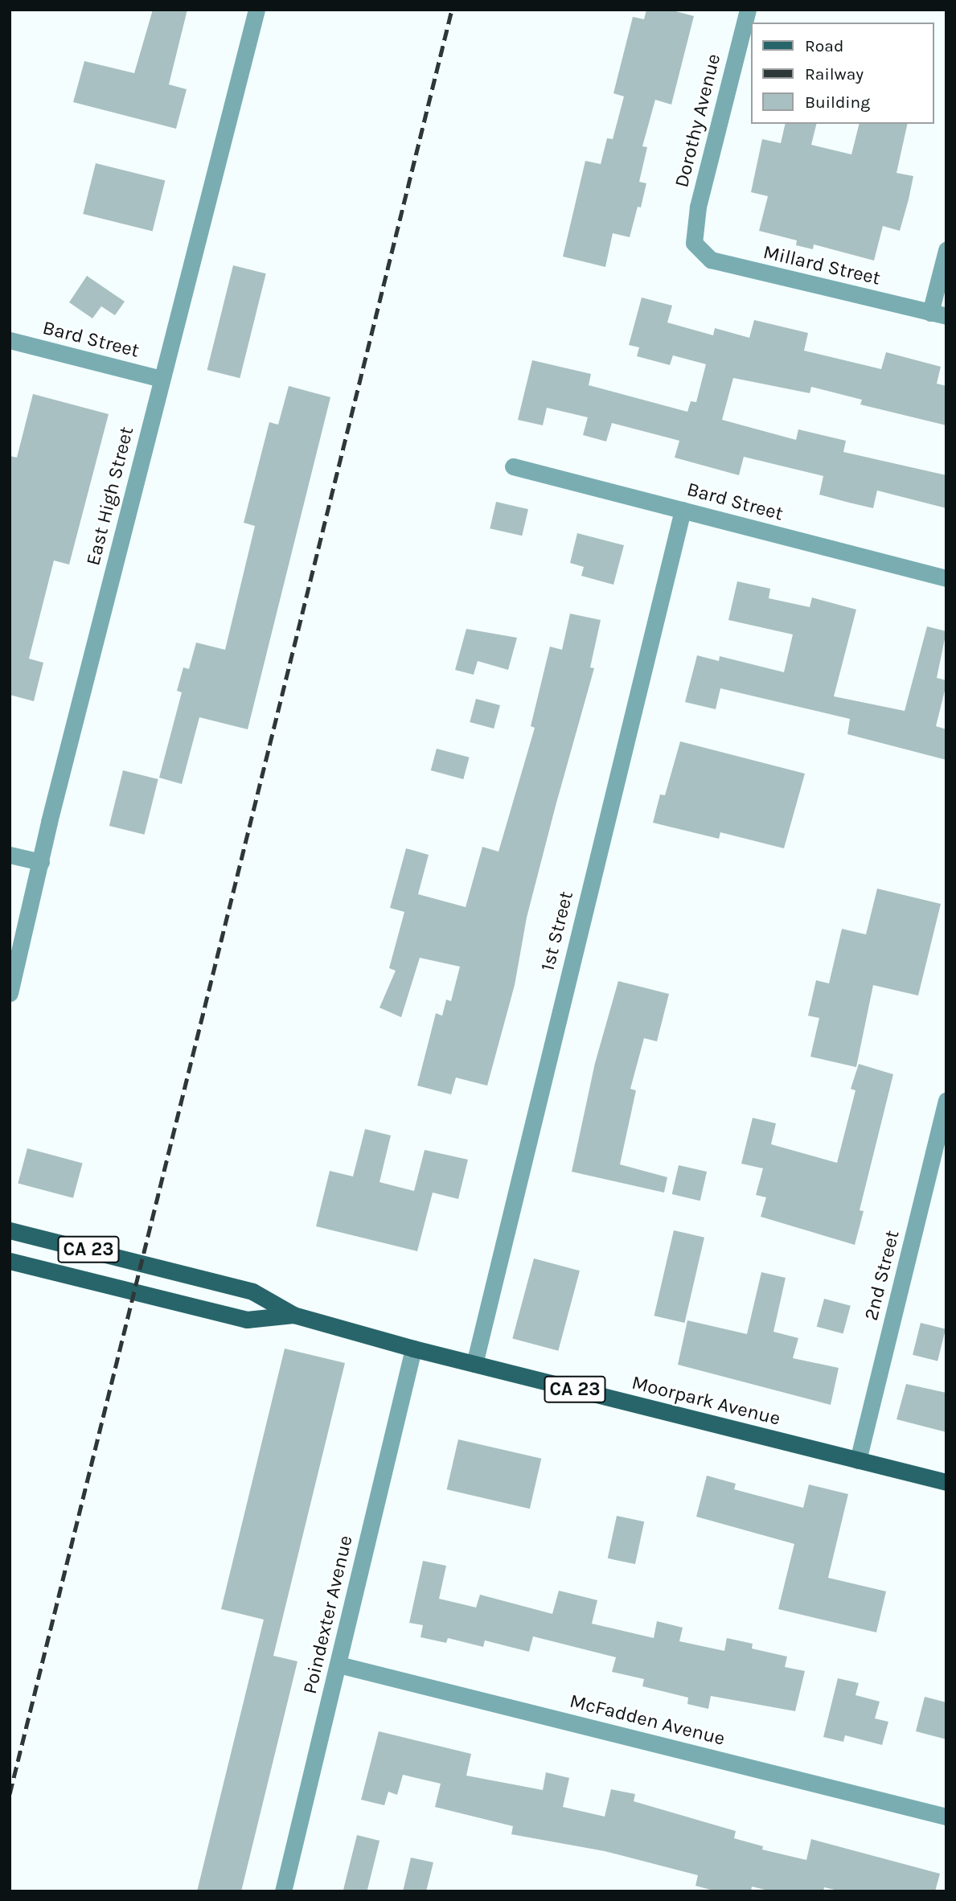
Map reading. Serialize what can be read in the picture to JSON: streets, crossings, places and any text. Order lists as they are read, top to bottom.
{
  "streets": {
    "main road": ["CA 23", "Moorpark Avenue"],
    "street": [
      "Dorothy Avenue",
      "Millard Street",
      "Bard Street",
      "East High Street",
      "1st Street",
      "2nd Street",
      "Poindexter Avenue",
      "McFadden Avenue"
    ]
  },
  "crossings": [
    ["Dorothy Avenue", "Millard Street"],
    ["Bard Street", "East High Street"],
    ["Bard Street", "1st Street"],
    ["1st Street", "Moorpark Avenue"],
    ["2nd Street", "Moorpark Avenue"],
    ["Moorpark Avenue", "Poindexter Avenue"],
    ["Poindexter Avenue", "McFadden Avenue"]
  ],
  "legend": ["Road", "Railway", "Building"]
}
